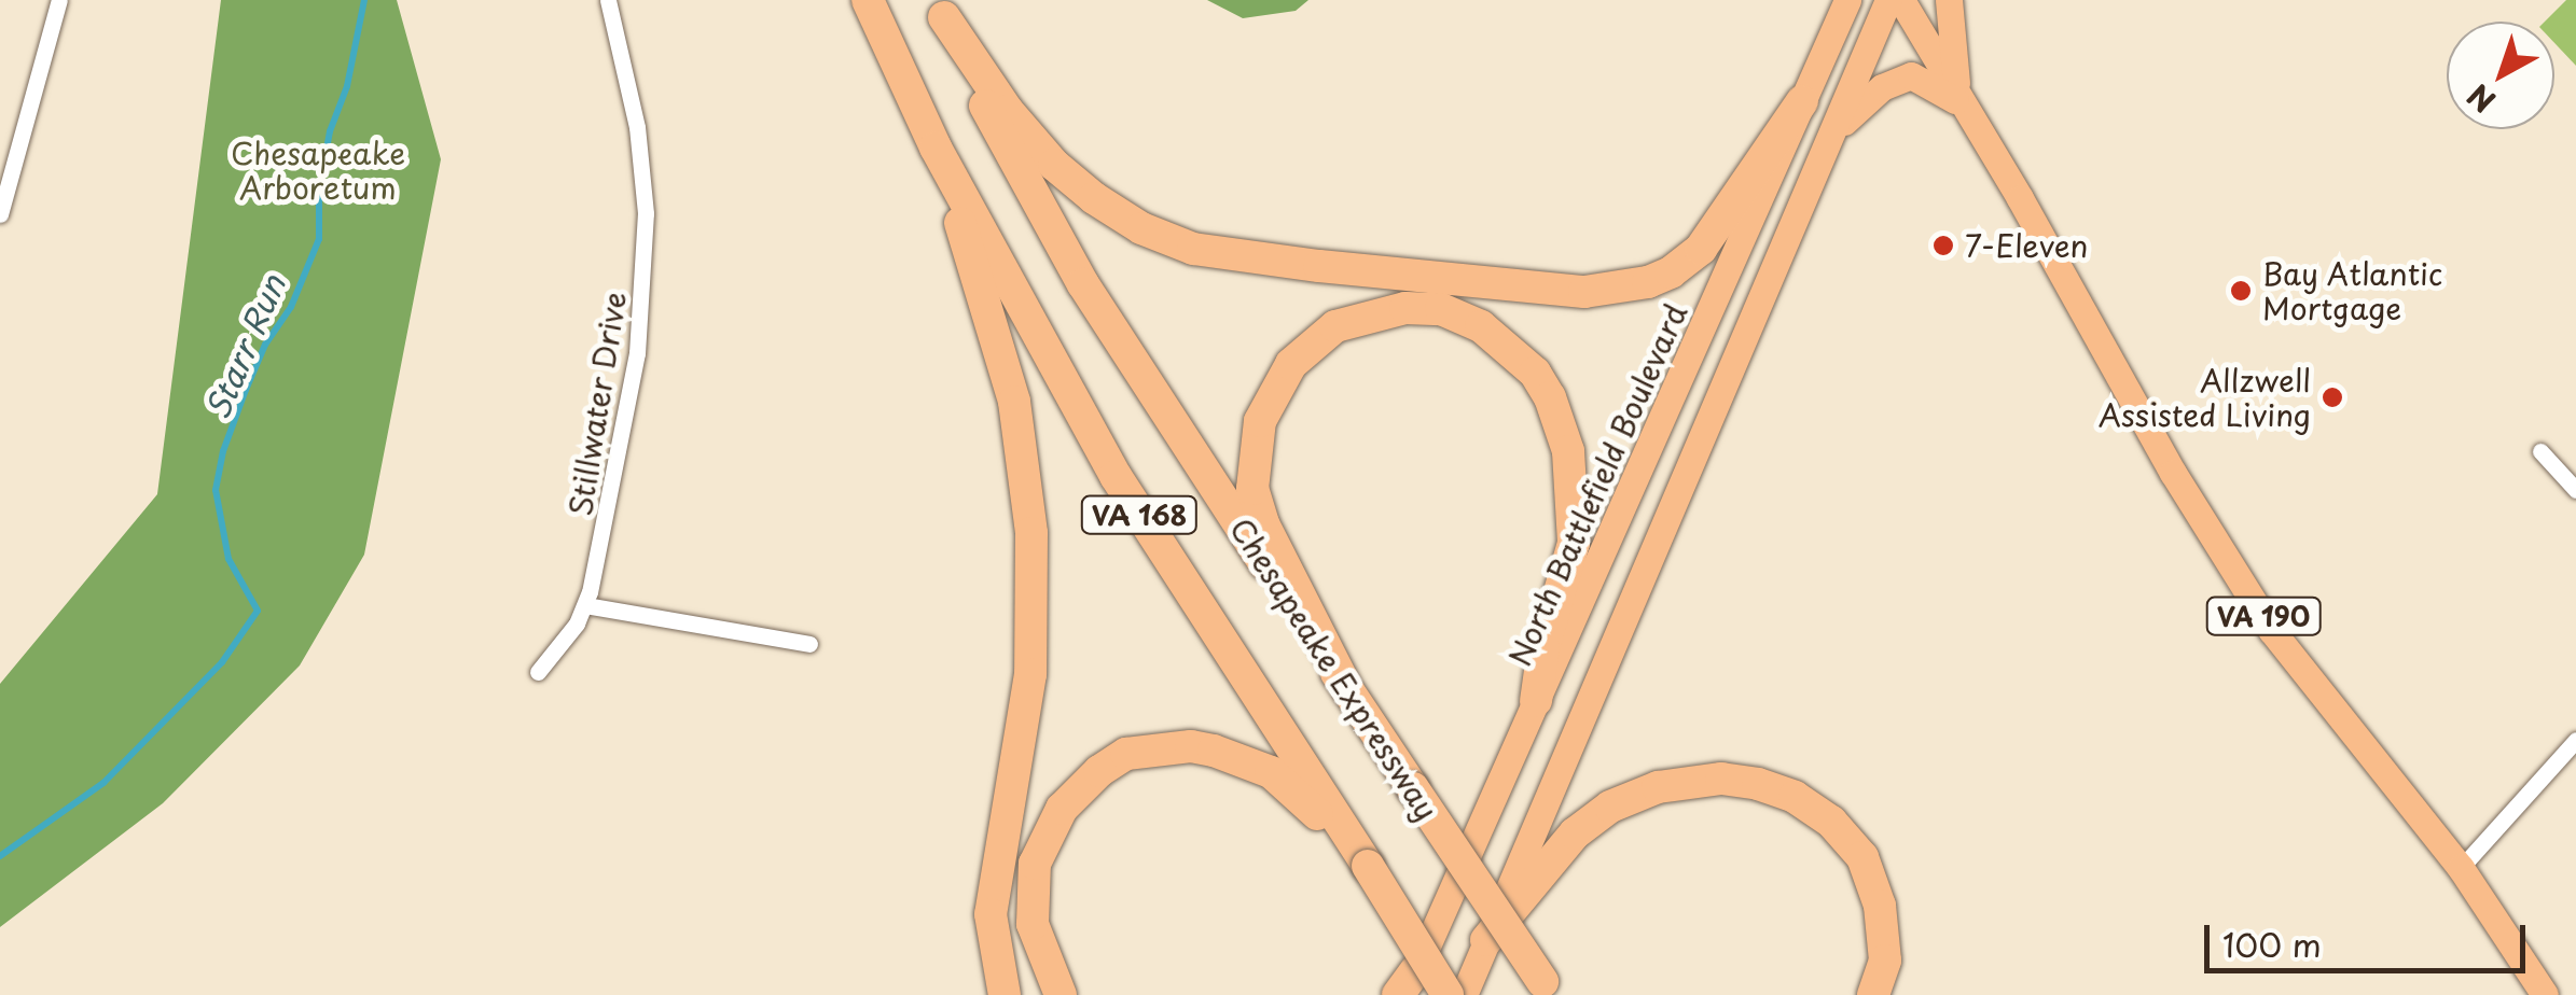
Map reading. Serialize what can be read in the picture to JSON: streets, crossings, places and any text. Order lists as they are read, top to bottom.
{
  "streets": {
    "highway": ["VA 168", "Chesapeake Expressway"],
    "main road": ["North Battlefield Boulevard", "VA 190"],
    "street": ["Stillwater Drive"]
  },
  "water": ["Starr Run"],
  "parks": ["Chesapeake Arboretum"],
  "places": ["7-Eleven", "Bay Atlantic Mortgage", "Allzwell Assisted Living"],
  "scale_bar": "100 m",
  "north": "bottom left"
}
